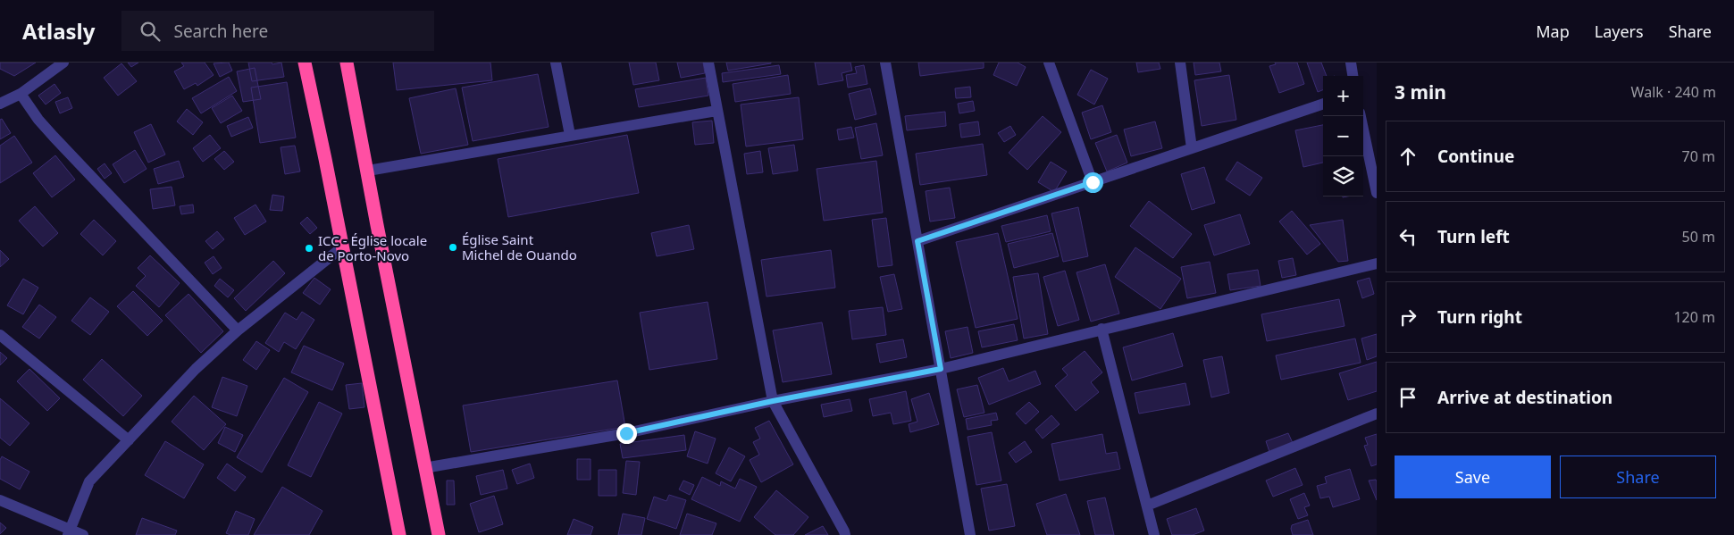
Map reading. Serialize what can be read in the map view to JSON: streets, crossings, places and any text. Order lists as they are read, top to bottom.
{
  "places": ["Église Saint Michel de Ouando", "ICC - Église locale de Porto-Novo"],
  "page": {
    "header": "Atlasly",
    "search": "Search here",
    "nav": ["Map", "Layers", "Share"],
    "heading": ["3 min", "Walk · 240 m"],
    "map_buttons": ["+", "−"],
    "list": [
      ["Continue", "70 m"],
      ["Turn left", "50 m"],
      ["Turn right", "120 m"],
      "Arrive at destination"
    ],
    "buttons": ["Save", "Share"]
  }
}
